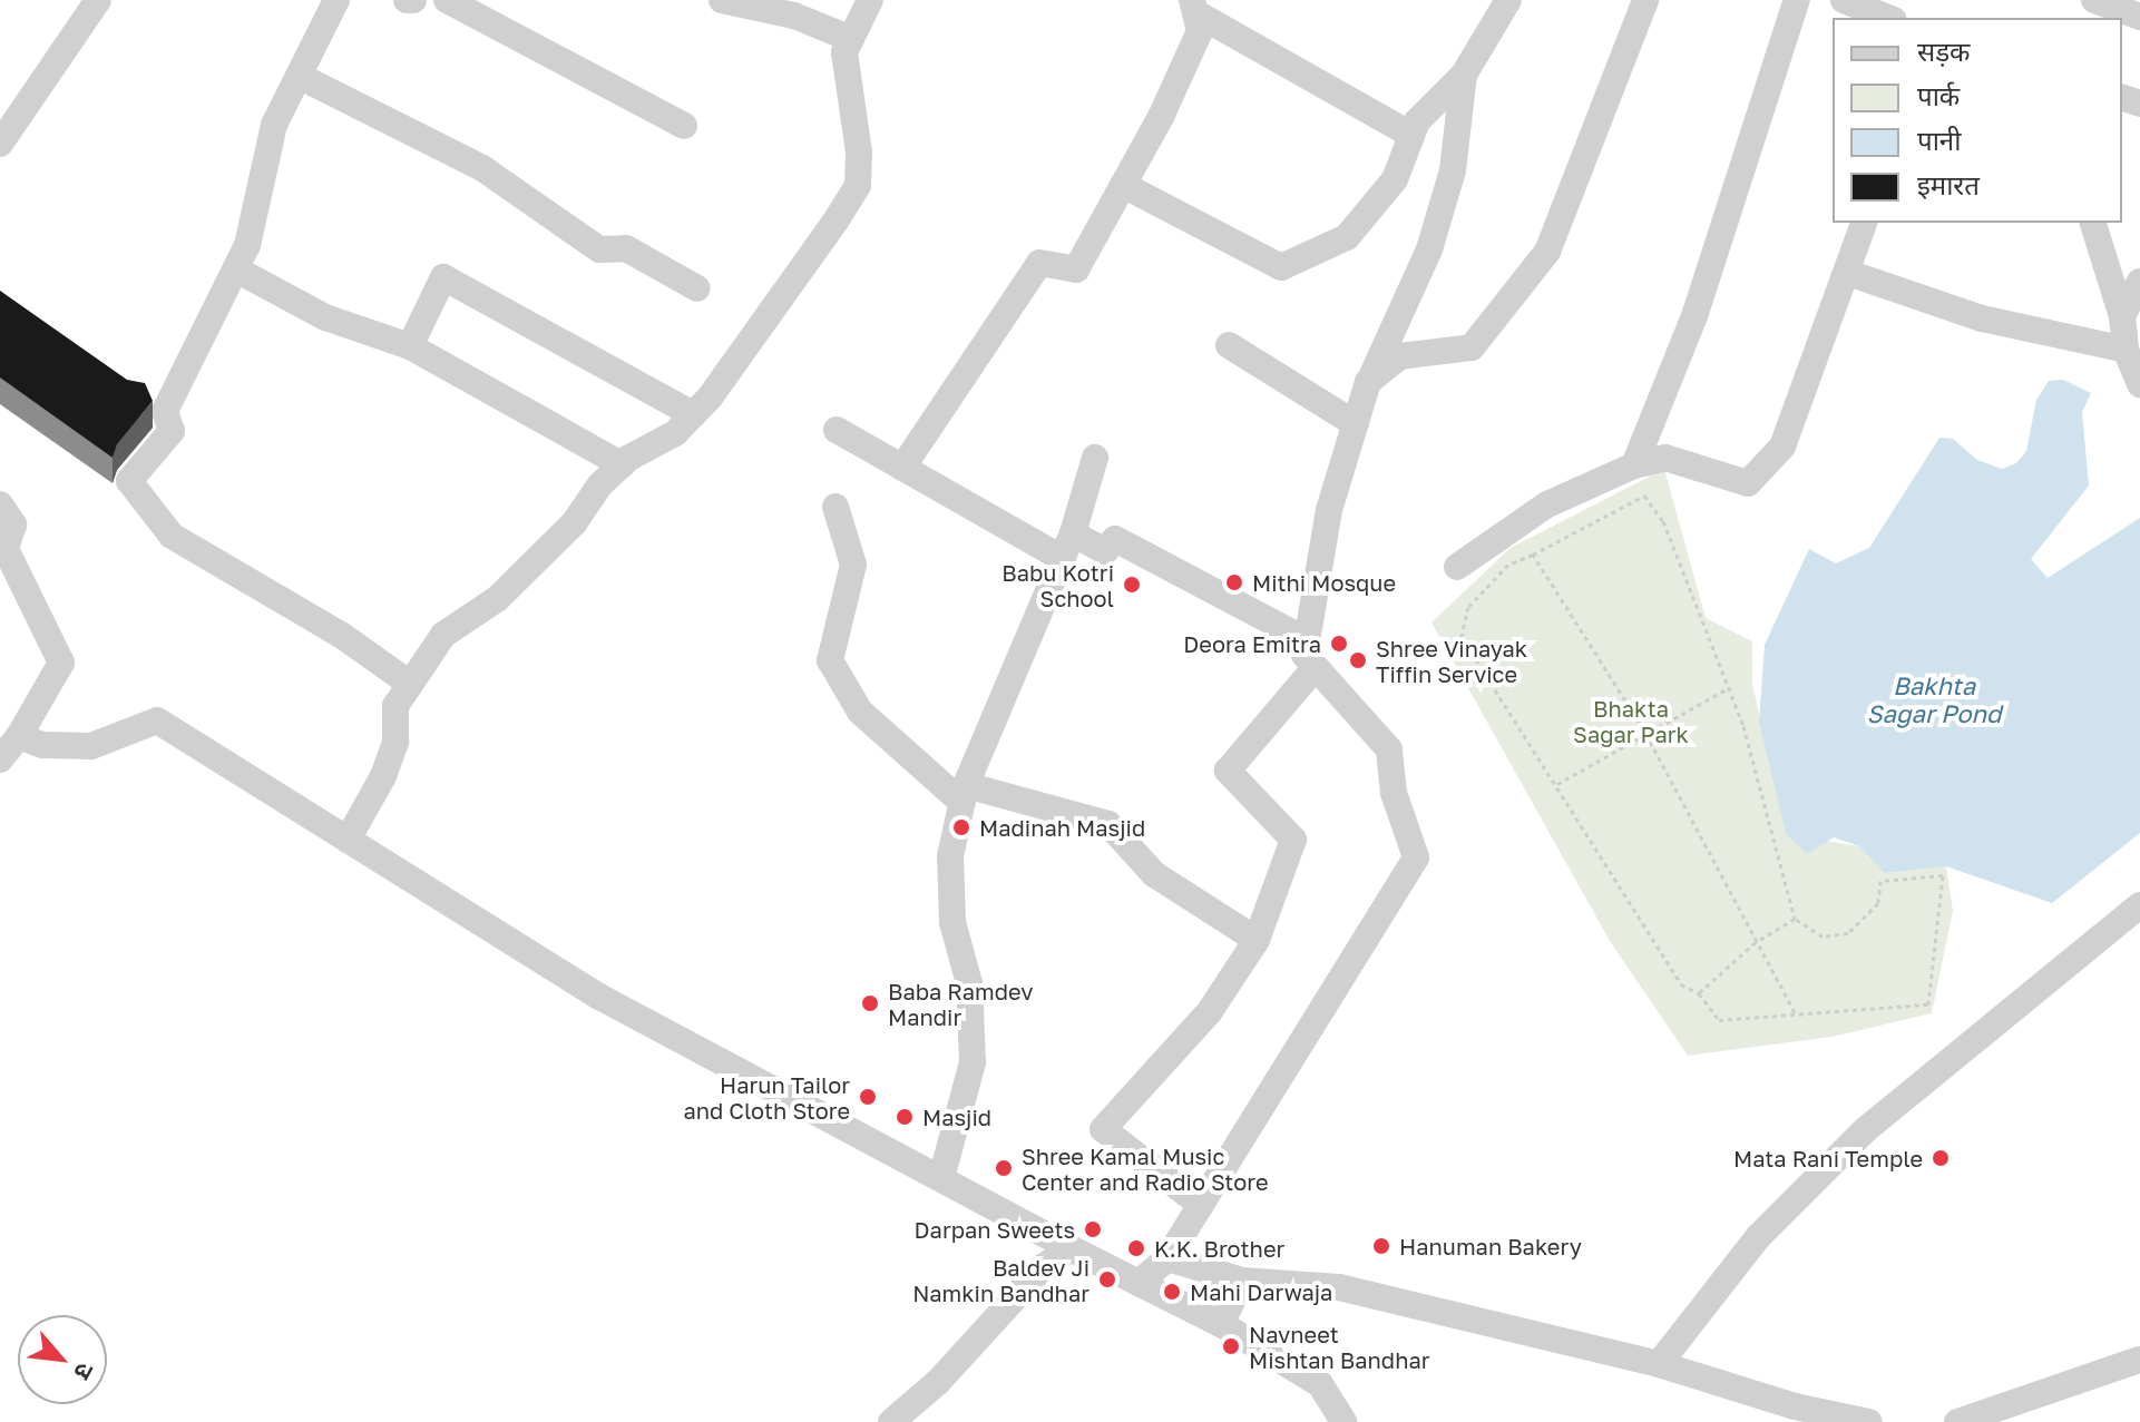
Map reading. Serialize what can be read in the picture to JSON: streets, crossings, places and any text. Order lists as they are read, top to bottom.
{
  "water": ["Bakhta Sagar Pond"],
  "parks": ["Bhakta Sagar Park"],
  "places": [
    "Mithi Mosque",
    "Babu Kotri School",
    "Deora Emitra",
    "Shree Vinayak Tiffin Service",
    "Madinah Masjid",
    "Baba Ramdev Mandir",
    "Harun Tailor and Cloth Store",
    "Masjid",
    "Mata Rani Temple",
    "Shree Kamal Music Center and Radio Store",
    "Darpan Sweets",
    "Hanuman Bakery",
    "K.K. Brother",
    "Baldev Ji Namkin Bandhar",
    "Mahi Darwaja",
    "Navneet Mishtan Bandhar"
  ],
  "legend": [
    "सड़क",
    "पार्क",
    "पानी",
    "इमारत"
  ],
  "north": "bottom right"
}
